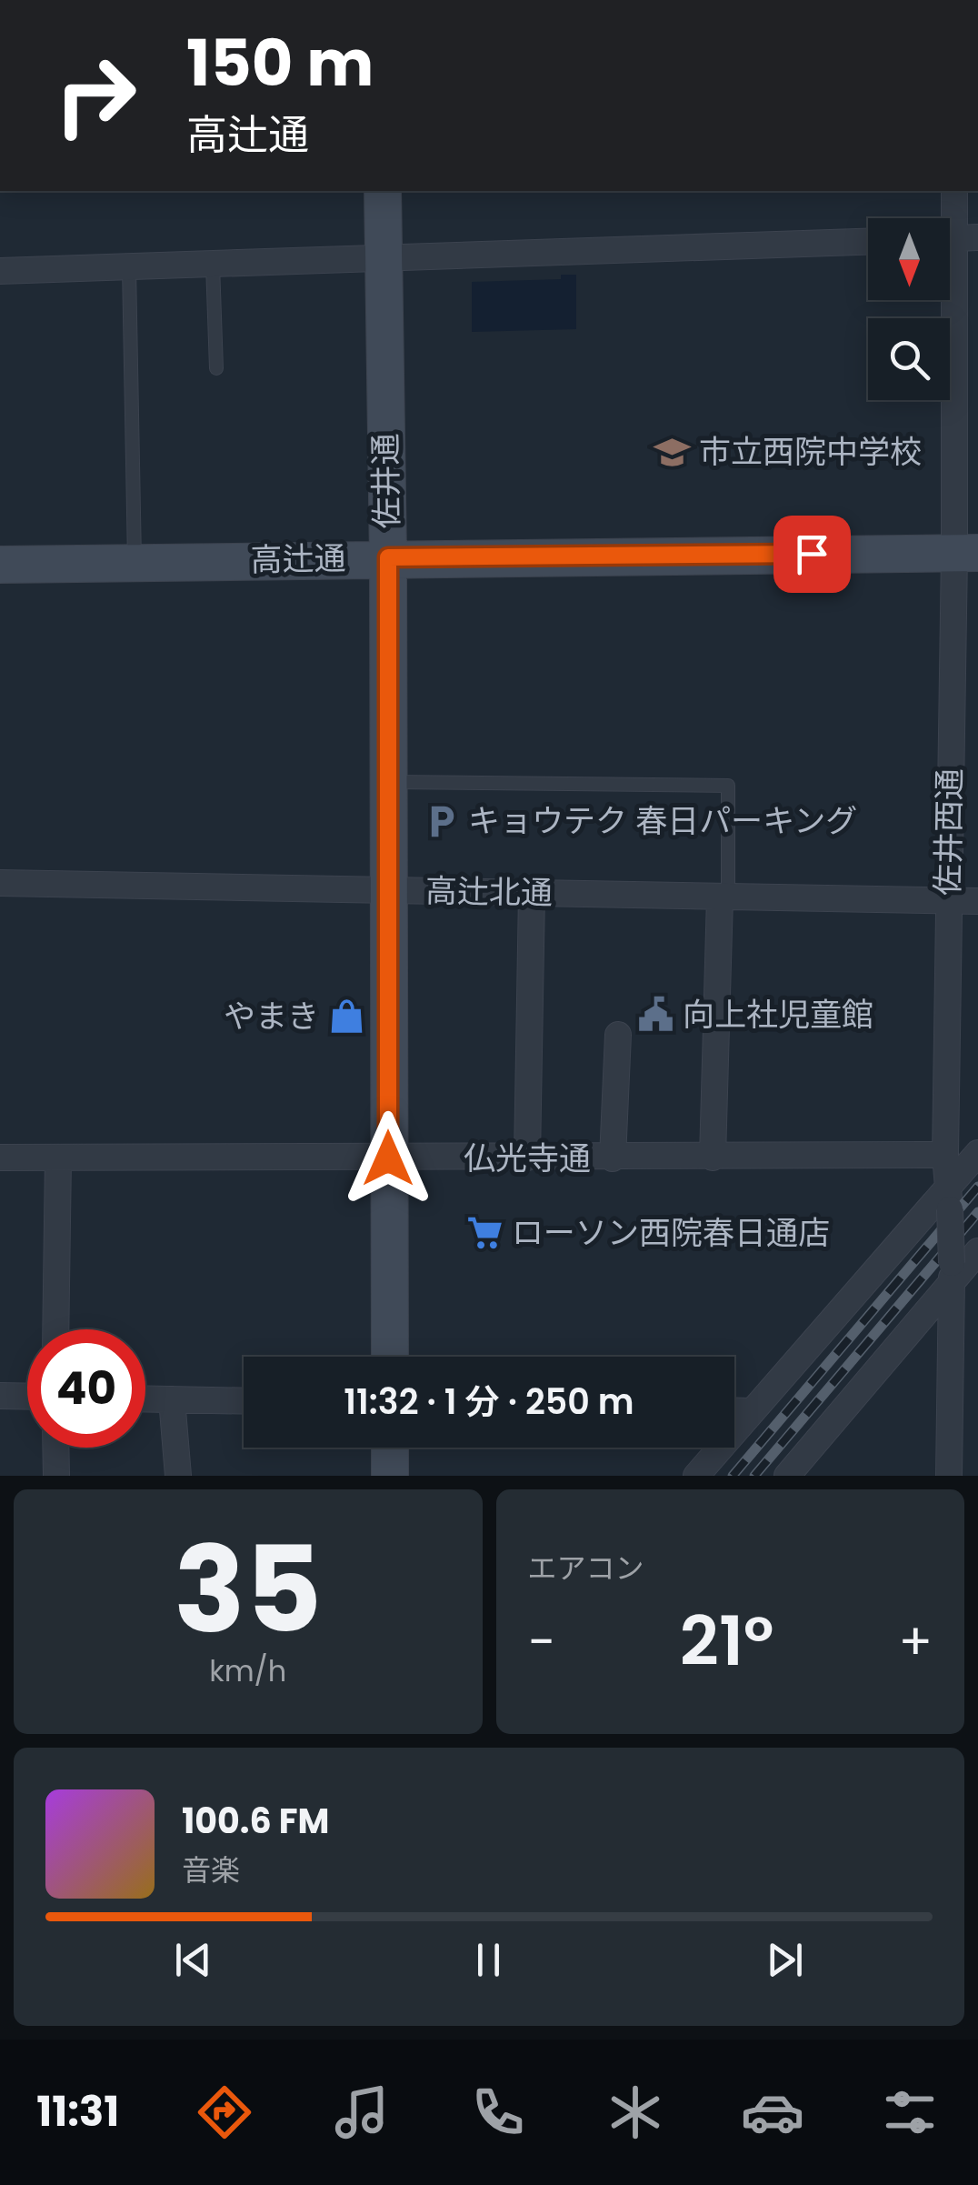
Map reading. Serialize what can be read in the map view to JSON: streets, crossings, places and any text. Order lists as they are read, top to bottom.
{
  "streets": {
    "street": [
      "佐井通",
      "高辻通",
      "佐井西通",
      "高辻北通",
      "仏光寺通"
    ]
  },
  "crossings": [
    ["佐井通", "高辻通"],
    ["佐井通", "高辻北通"],
    ["佐井通", "仏光寺通"],
    ["高辻通", "佐井西通"],
    ["佐井西通", "高辻北通"],
    ["佐井西通", "仏光寺通"]
  ],
  "places": {
    "school or university": ["市立西院中学校"],
    "parking": ["キョウテク 春日パーキング"],
    "public building": ["向上社児童館"],
    "shop": ["やまき"],
    "supermarket": ["ローソン西院春日通店"]
  },
  "north": "bottom",
  "page": {
    "turn": ["150 m", "高辻通"],
    "limit": "40",
    "trip": "11:32 · 1 分 · 250 m",
    "tile": [
      ["35", "km/h"],
      "エアコン"
    ],
    "heat": ["−", "21°", "+"],
    "song": ["100.6 FM", "音楽"],
    "tabs": "11:31"
  }
}
